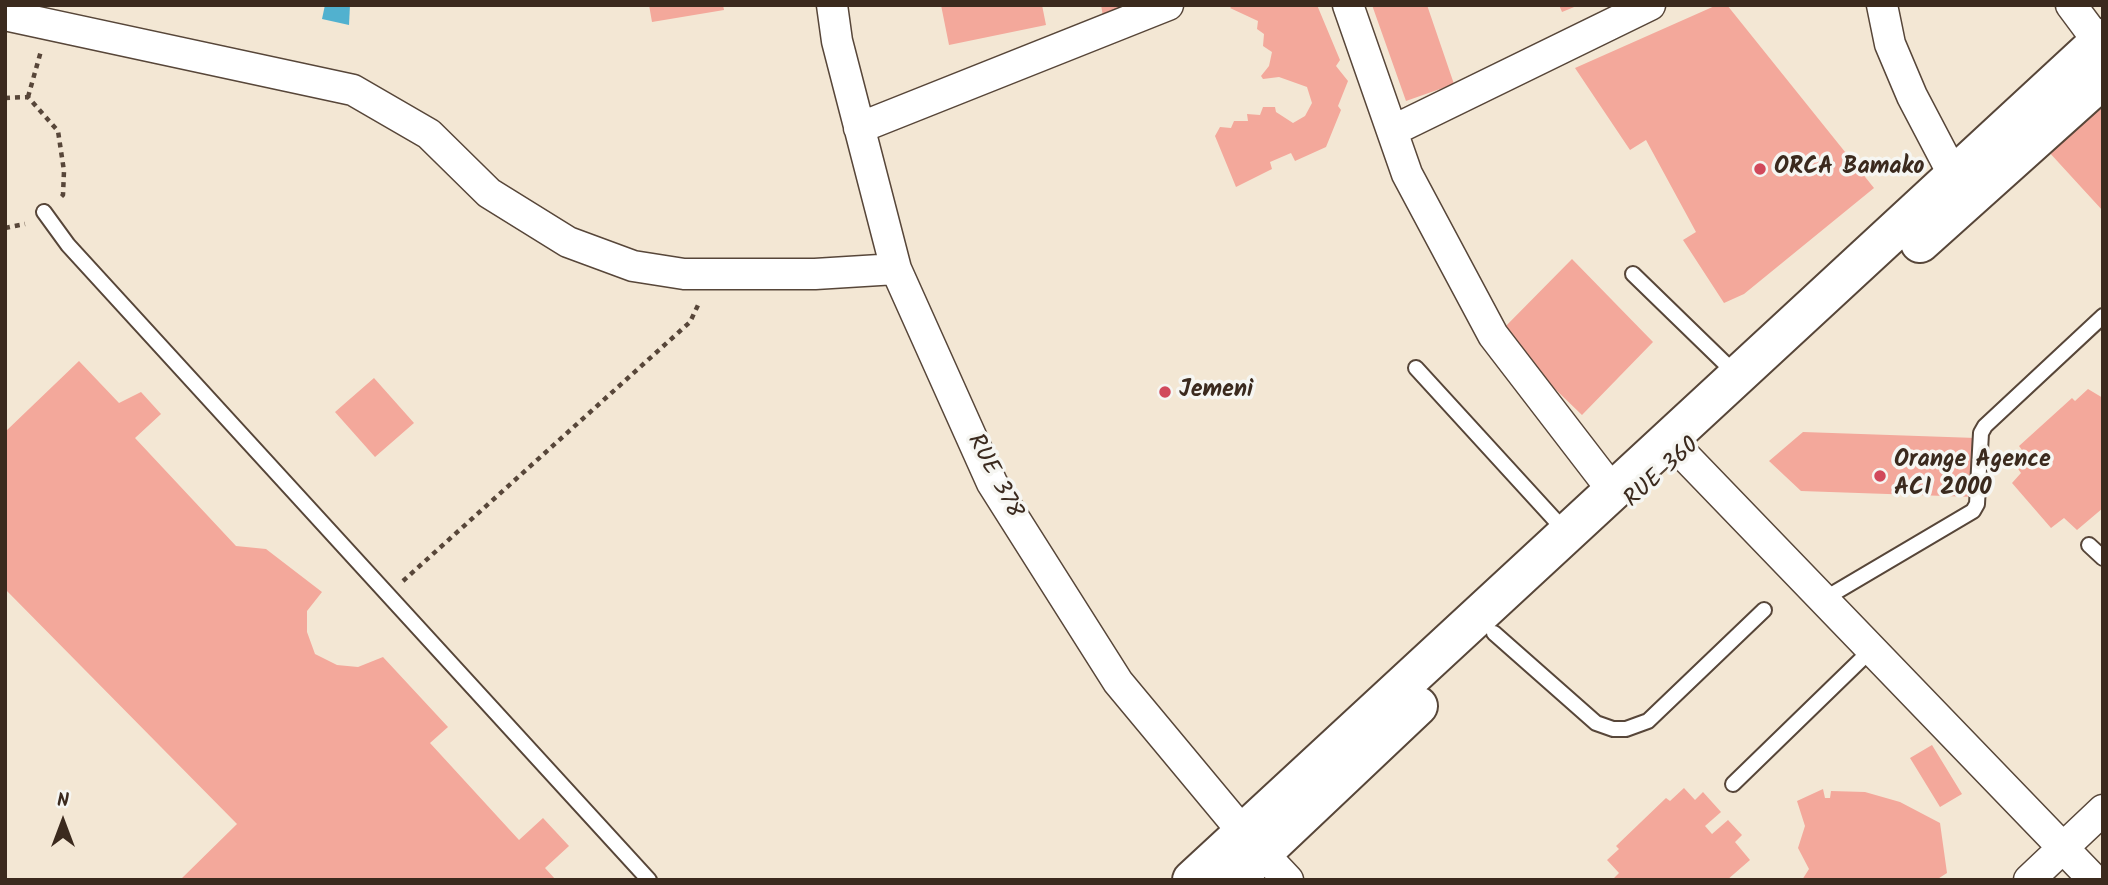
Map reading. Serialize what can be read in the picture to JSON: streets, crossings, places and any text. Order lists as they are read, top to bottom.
{
  "streets": {
    "main road": ["RUE 360"],
    "street": ["RUE 378"]
  },
  "crossings": [
    ["RUE 360", "RUE 378"]
  ],
  "places": ["ORCA Bamako", "Jemeni", "Orange Agence ACI 2000"],
  "north": "top"
}
